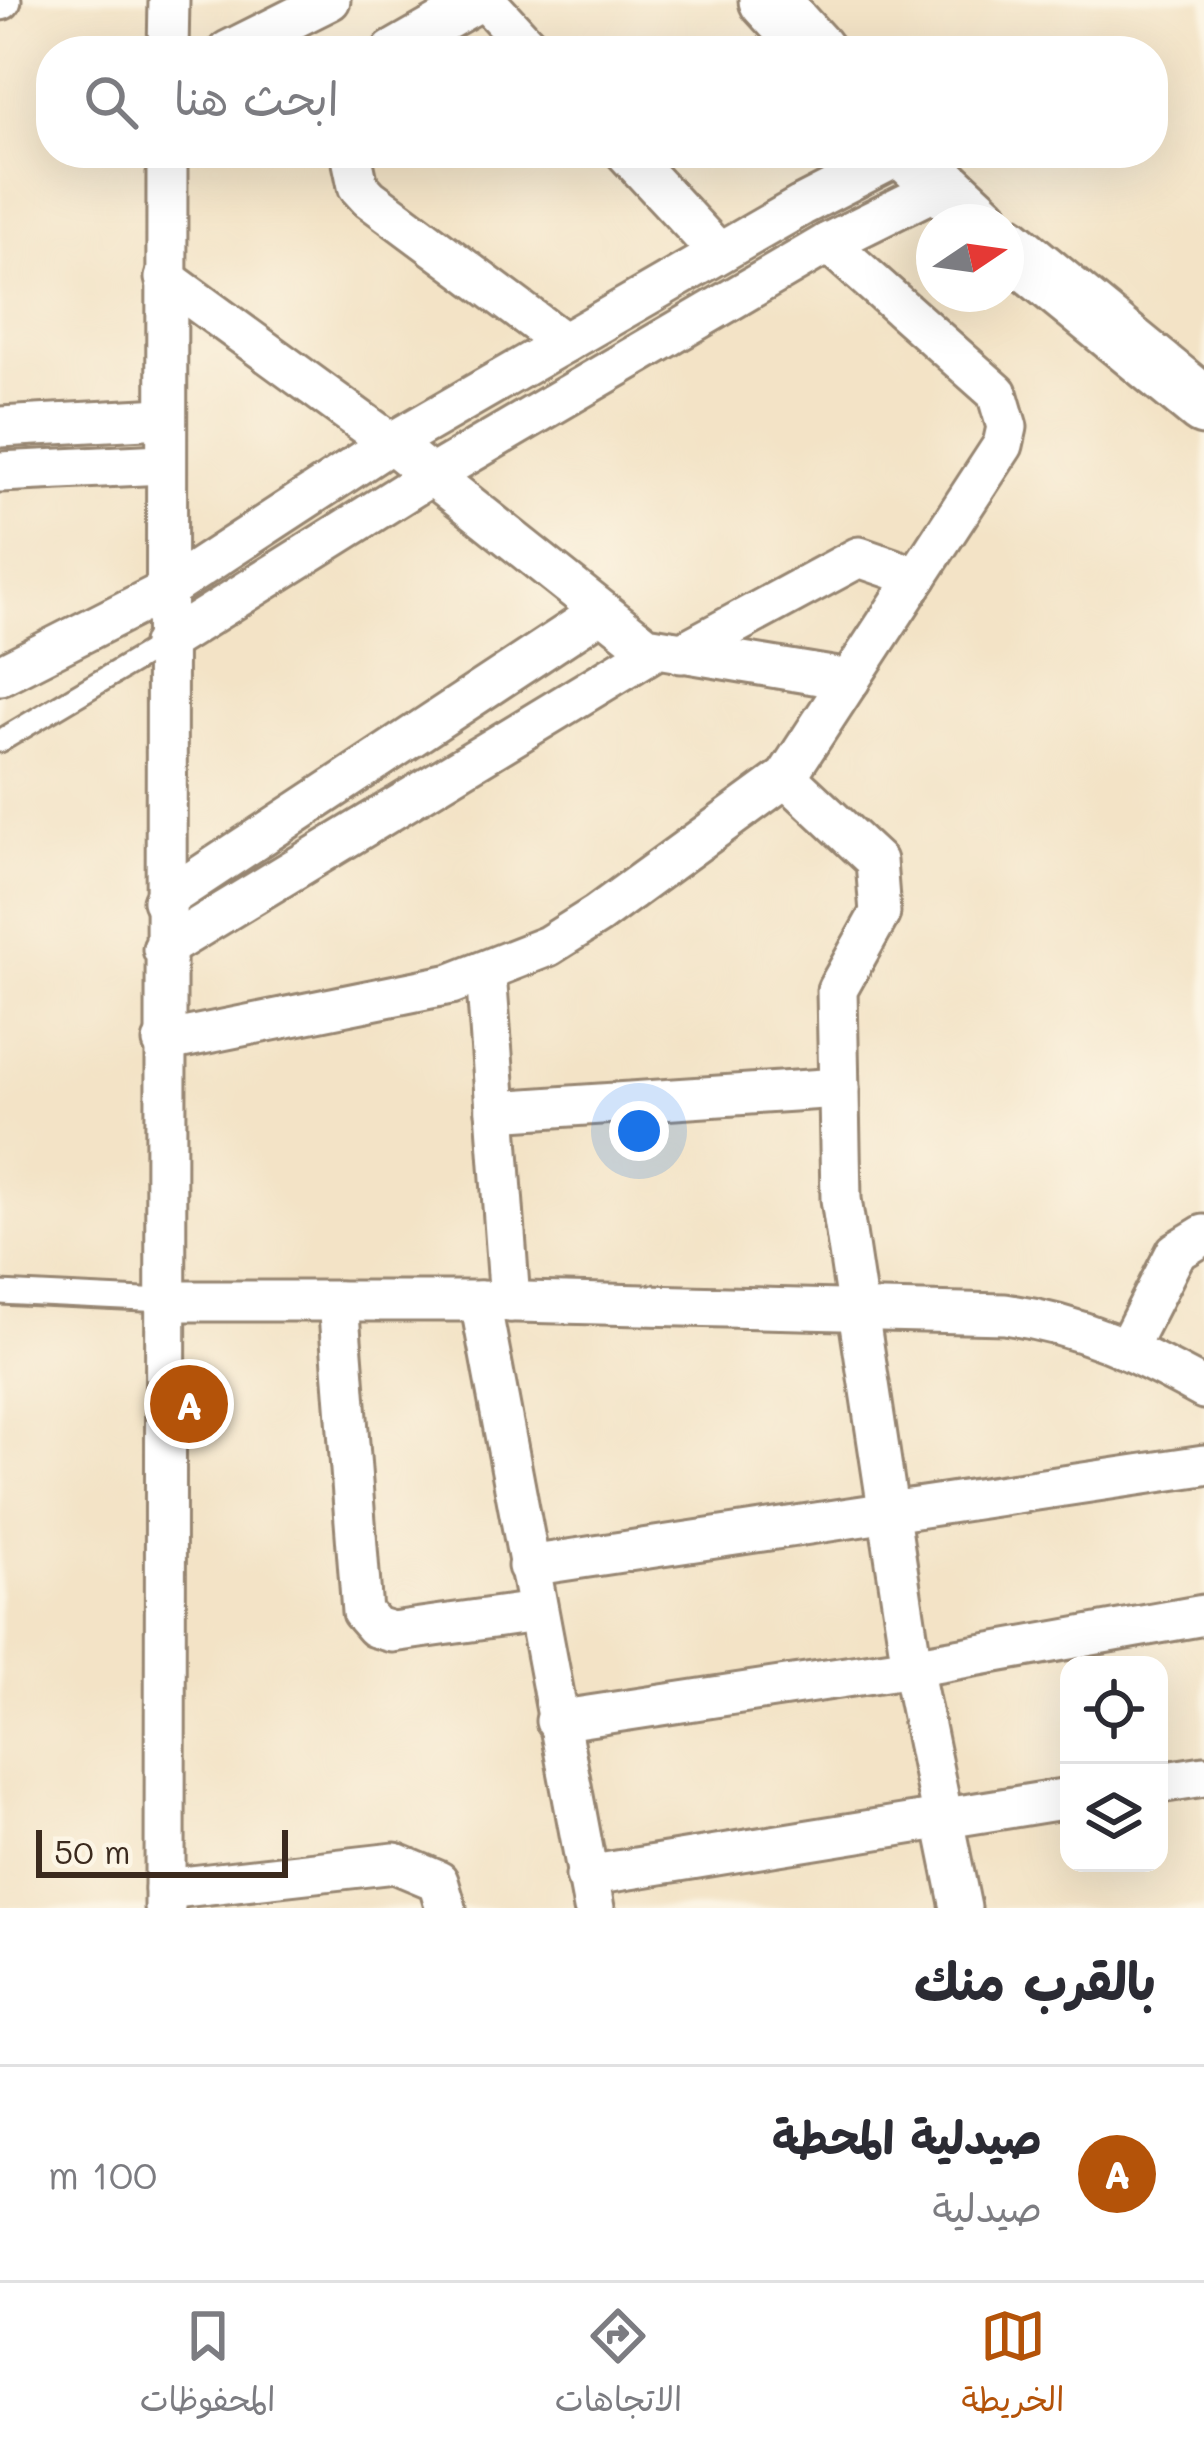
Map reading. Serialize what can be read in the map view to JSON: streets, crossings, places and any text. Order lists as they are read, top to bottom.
{
  "scale_bar": "50 m",
  "north": "right",
  "page": {
    "search": "ابحث هنا",
    "pins": "A",
    "scale": "50 m",
    "heading": "بالقرب منك",
    "list": [
      {
        "mark": "A",
        "name": "صيدلية المحطة",
        "note": "صيدلية",
        "value": "100 m"
      }
    ],
    "nav": ["الخريطة", "الاتجاهات", "المحفوظات"]
  }
}
